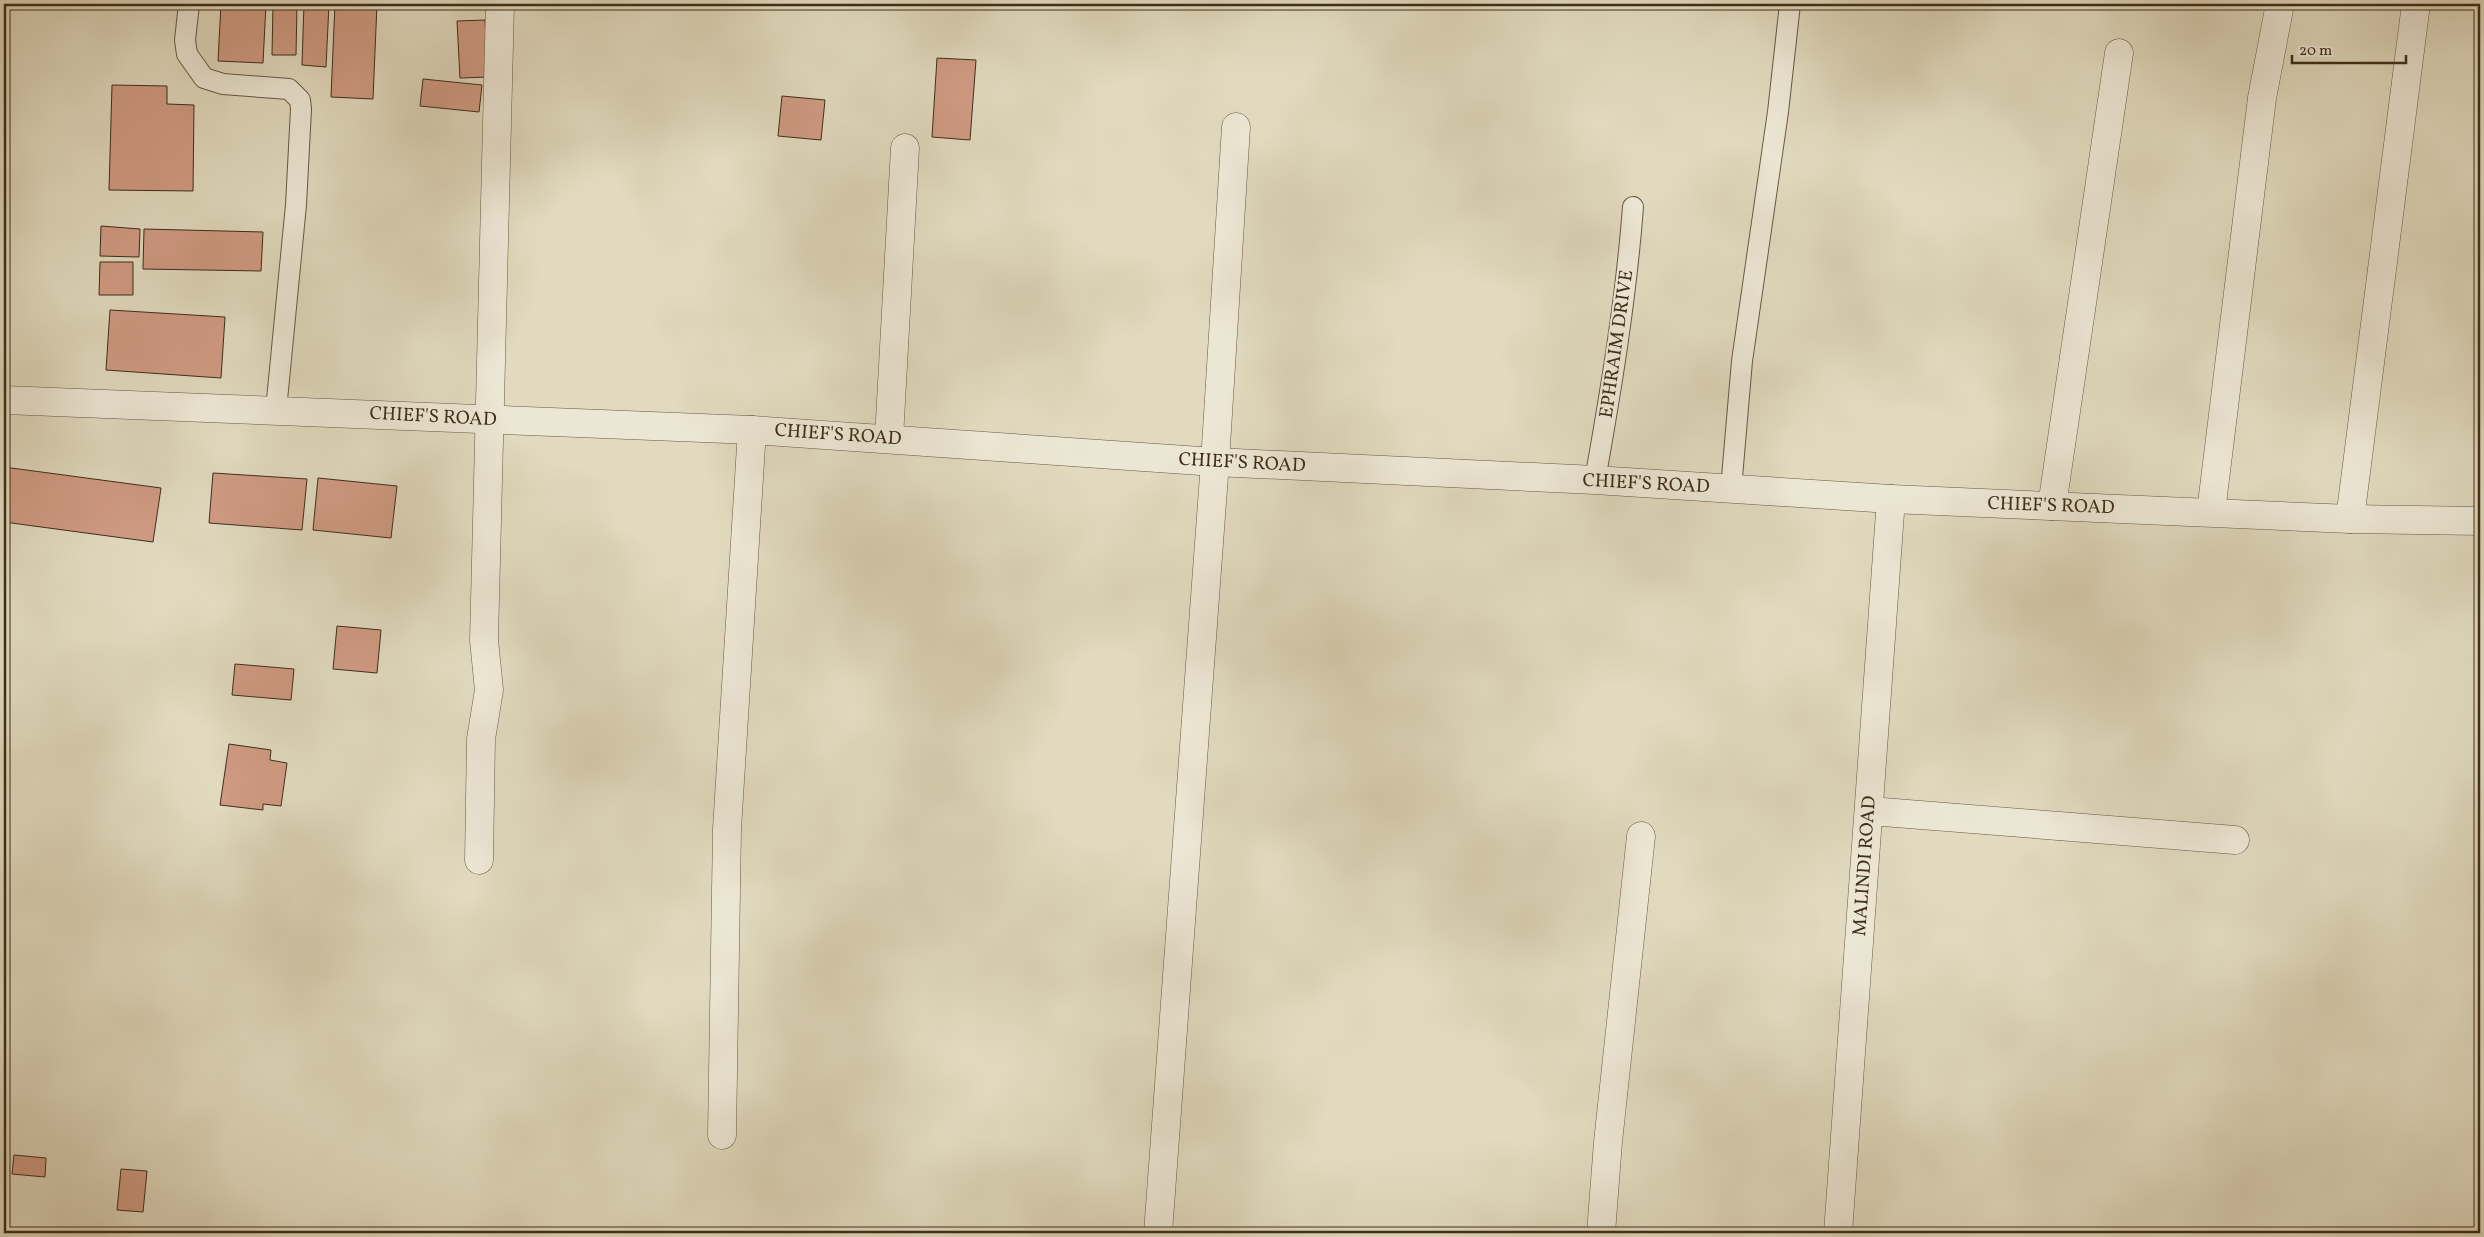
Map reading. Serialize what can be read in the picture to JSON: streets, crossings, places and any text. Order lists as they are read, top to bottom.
{
  "streets": {
    "street": ["CHIEF'S ROAD", "MALINDI ROAD"],
    "lane": ["EPHRAIM DRIVE"]
  },
  "crossings": [
    ["EPHRAIM DRIVE", "CHIEF'S ROAD"],
    ["CHIEF'S ROAD", "MALINDI ROAD"]
  ],
  "scale_bar": "20 m"
}
